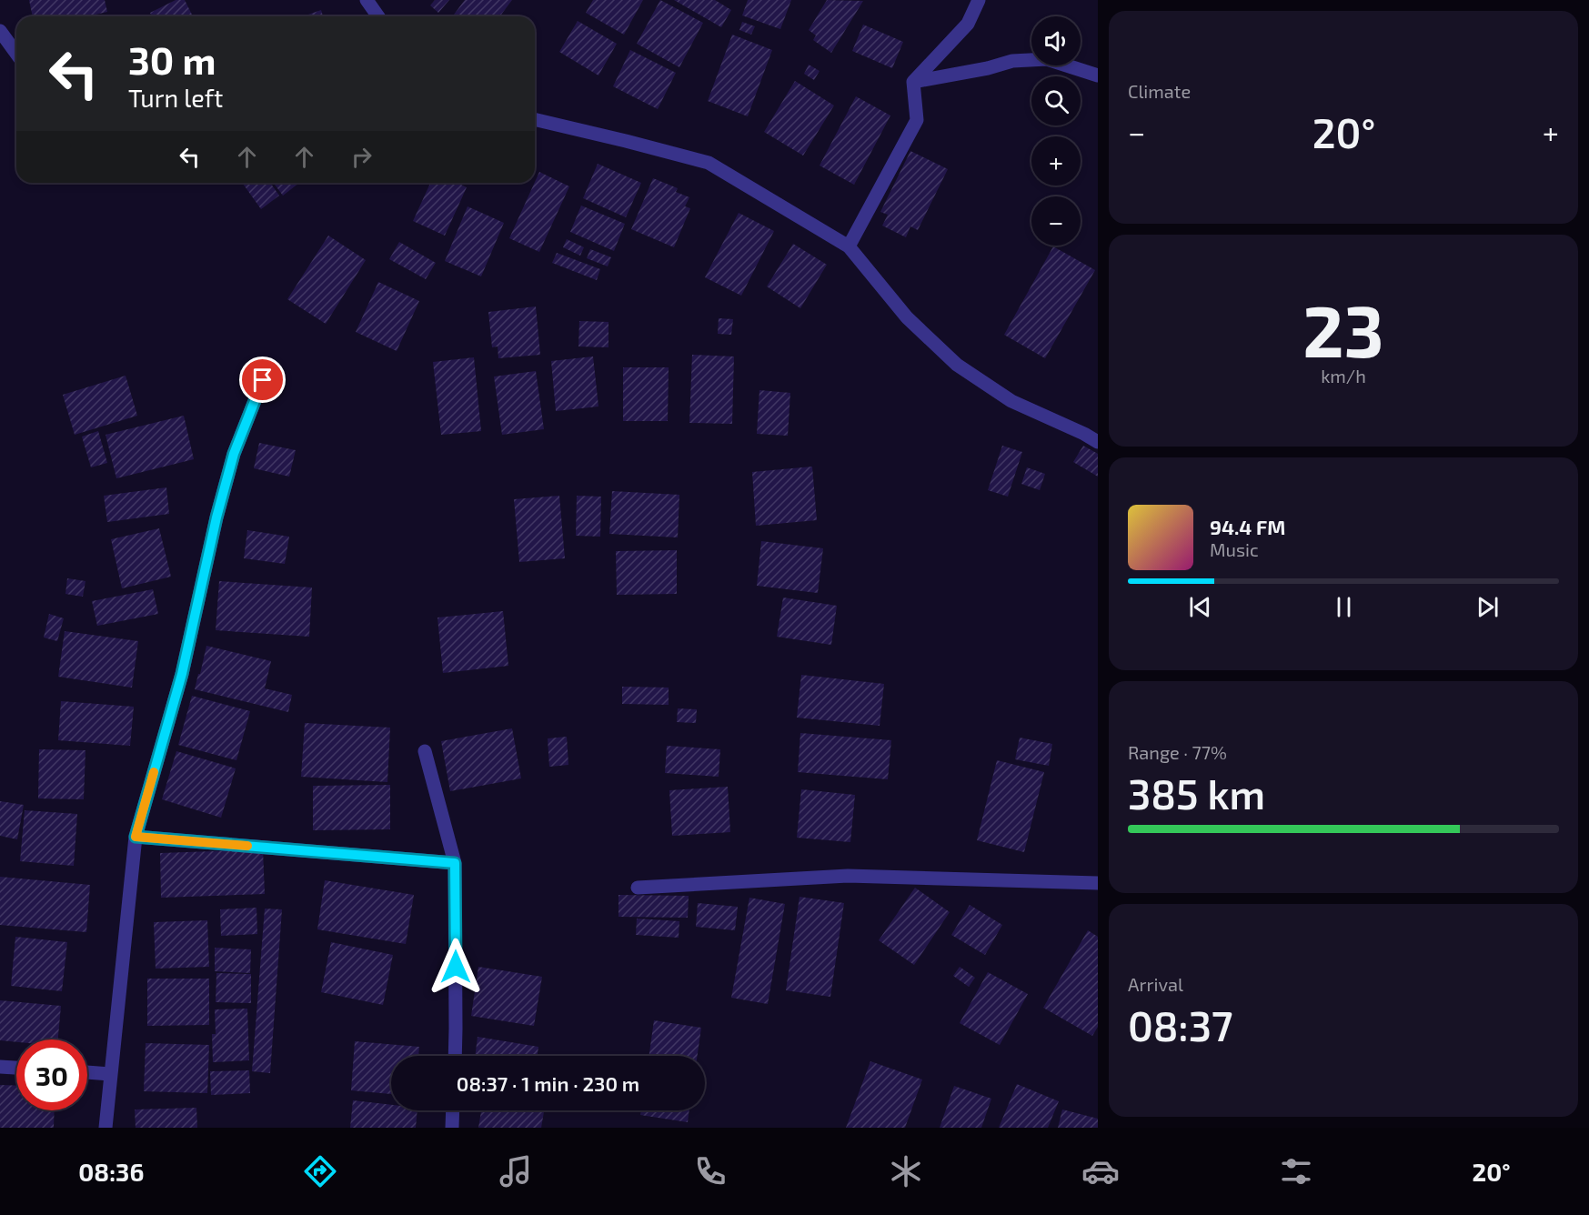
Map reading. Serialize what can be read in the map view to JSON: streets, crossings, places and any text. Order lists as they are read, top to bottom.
{
  "page": {
    "tile": [
      "Climate",
      ["23", "km/h"],
      ["Range · 77%", "385 km"],
      ["Arrival", "08:37"]
    ],
    "map_buttons": ["+", "−"],
    "turn": ["30 m", "Turn left"],
    "heat": ["−", "20°", "+"],
    "song": ["94.4 FM", "Music"],
    "limit": "30",
    "trip": "08:37 · 1 min · 230 m",
    "tabs": ["08:36", "20°"]
  }
}
